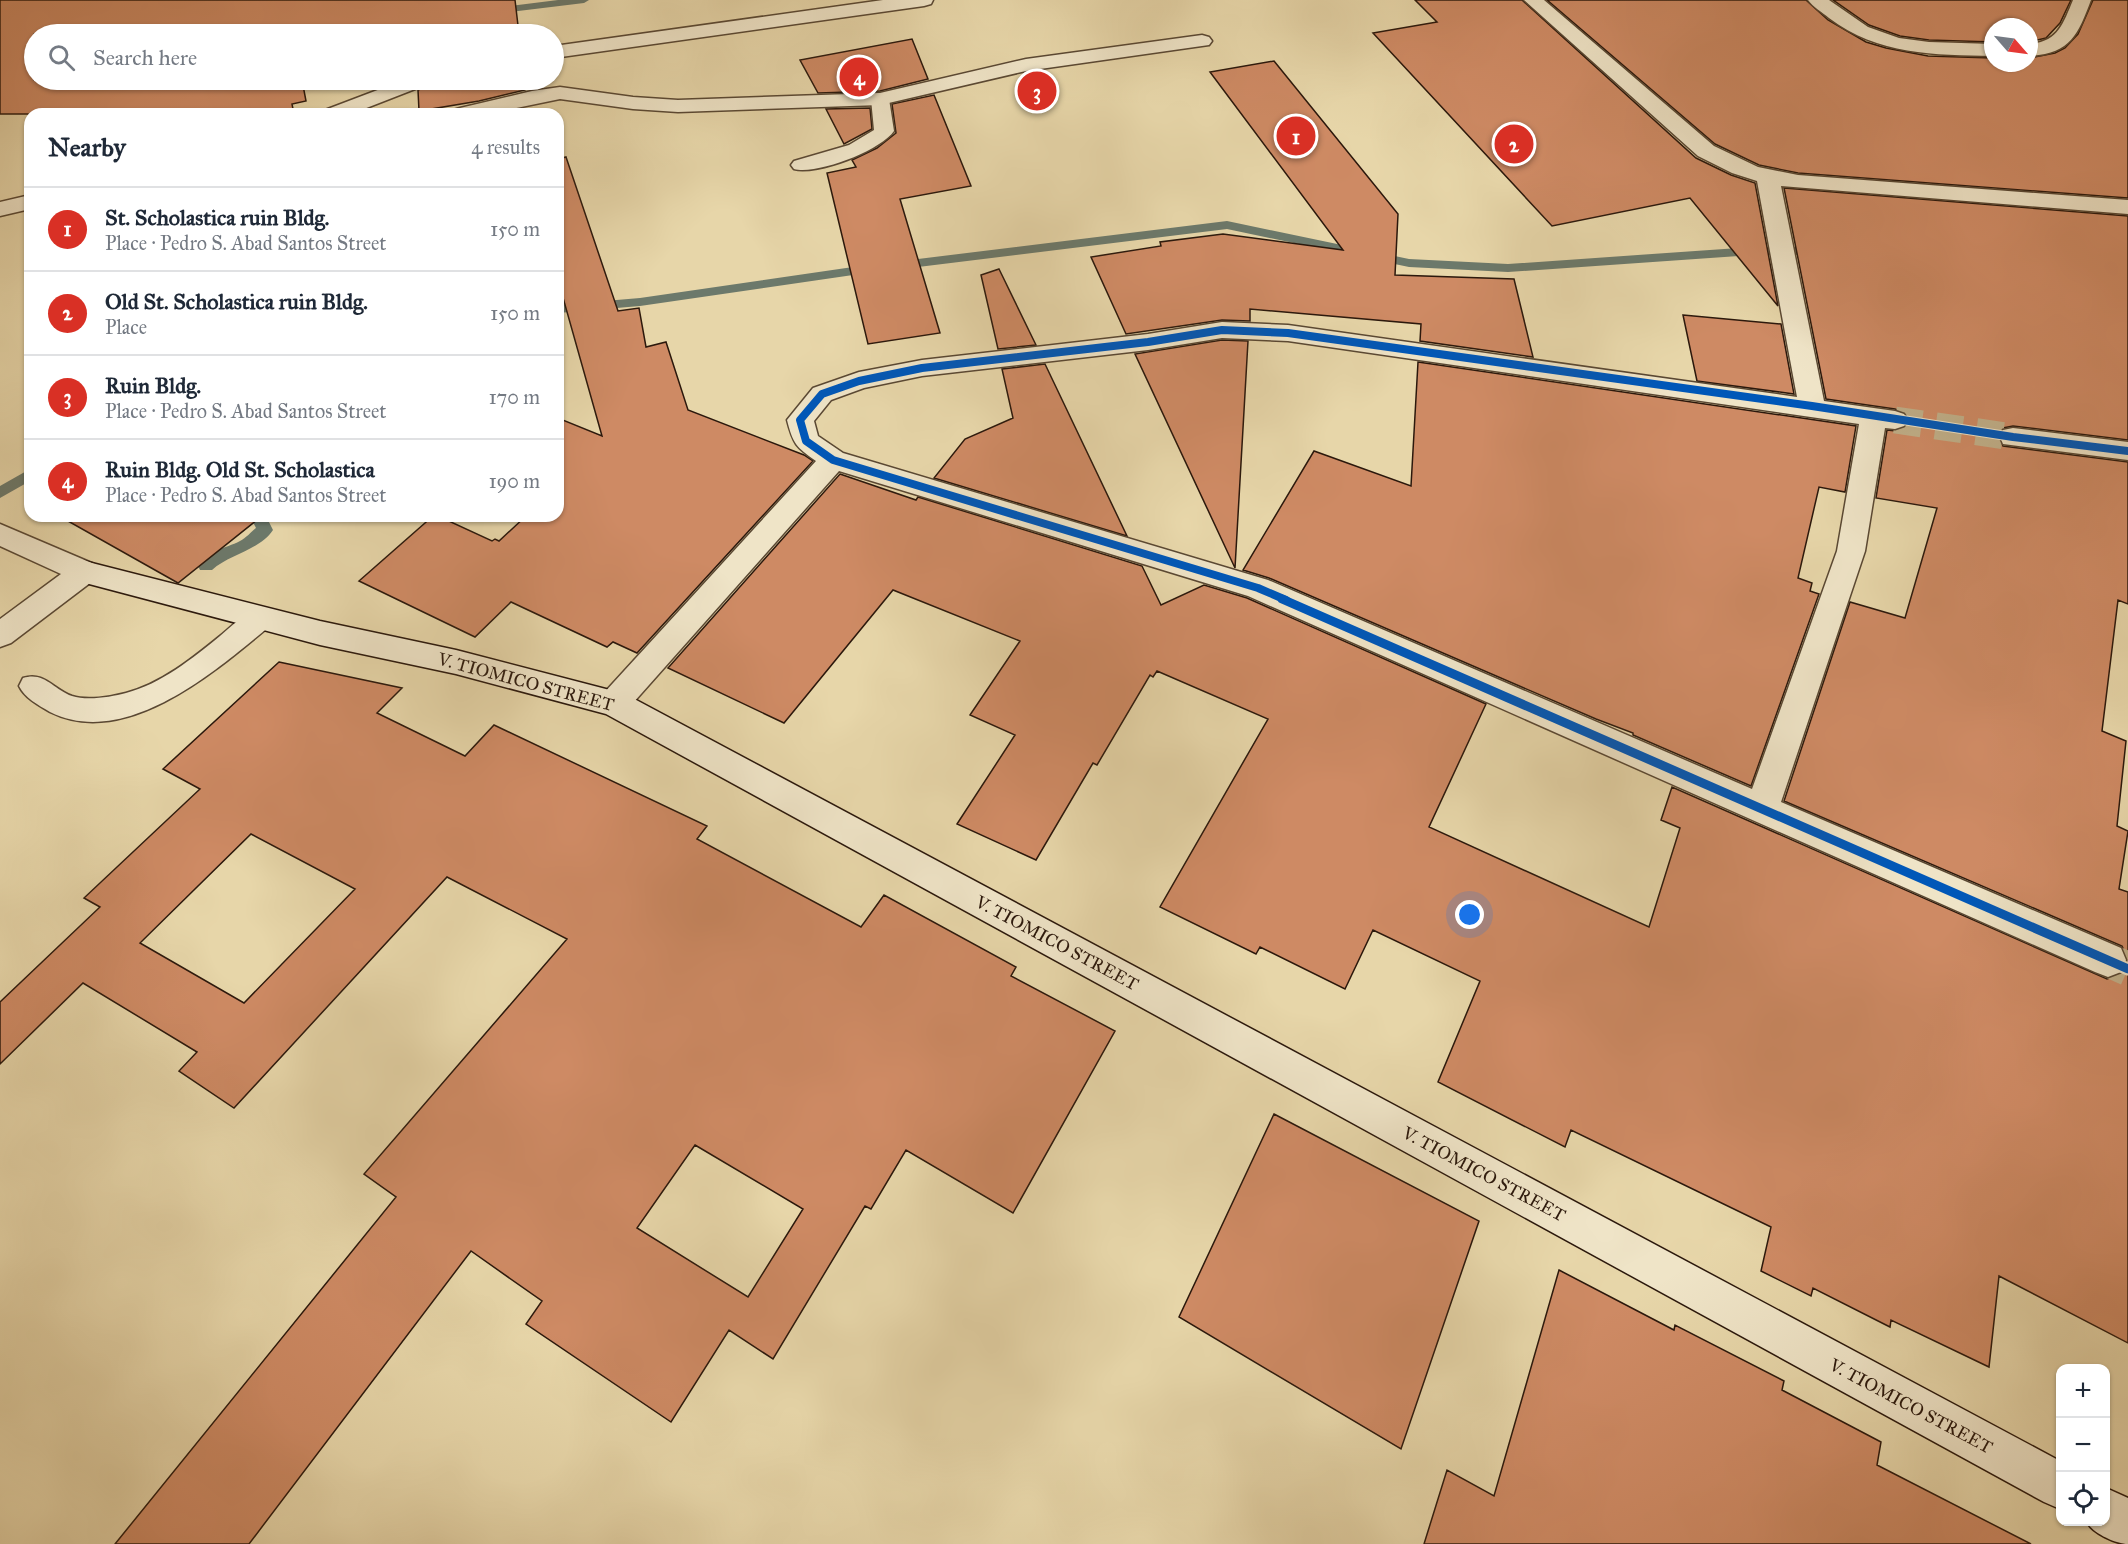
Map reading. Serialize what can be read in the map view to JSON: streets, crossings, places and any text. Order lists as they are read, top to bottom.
{
  "streets": {
    "street": ["V. TIOMICO STREET"]
  },
  "north": "bottom right",
  "page": {
    "search": "Search here",
    "pins": [
      "4",
      "3",
      "1",
      "2"
    ],
    "heading": ["Nearby", "4 results"],
    "list": [
      {
        "mark": "1",
        "name": "St. Scholastica ruin Bldg.",
        "note": "Place · Pedro S. Abad Santos Street",
        "value": "150 m"
      },
      {
        "mark": "2",
        "name": "Old St. Scholastica ruin Bldg.",
        "note": "Place",
        "value": "150 m"
      },
      {
        "mark": "3",
        "name": "Ruin Bldg.",
        "note": "Place · Pedro S. Abad Santos Street",
        "value": "170 m"
      },
      {
        "mark": "4",
        "name": "Ruin Bldg. Old St. Scholastica",
        "note": "Place · Pedro S. Abad Santos Street",
        "value": "190 m"
      }
    ],
    "map_buttons": ["+", "−"]
  }
}
